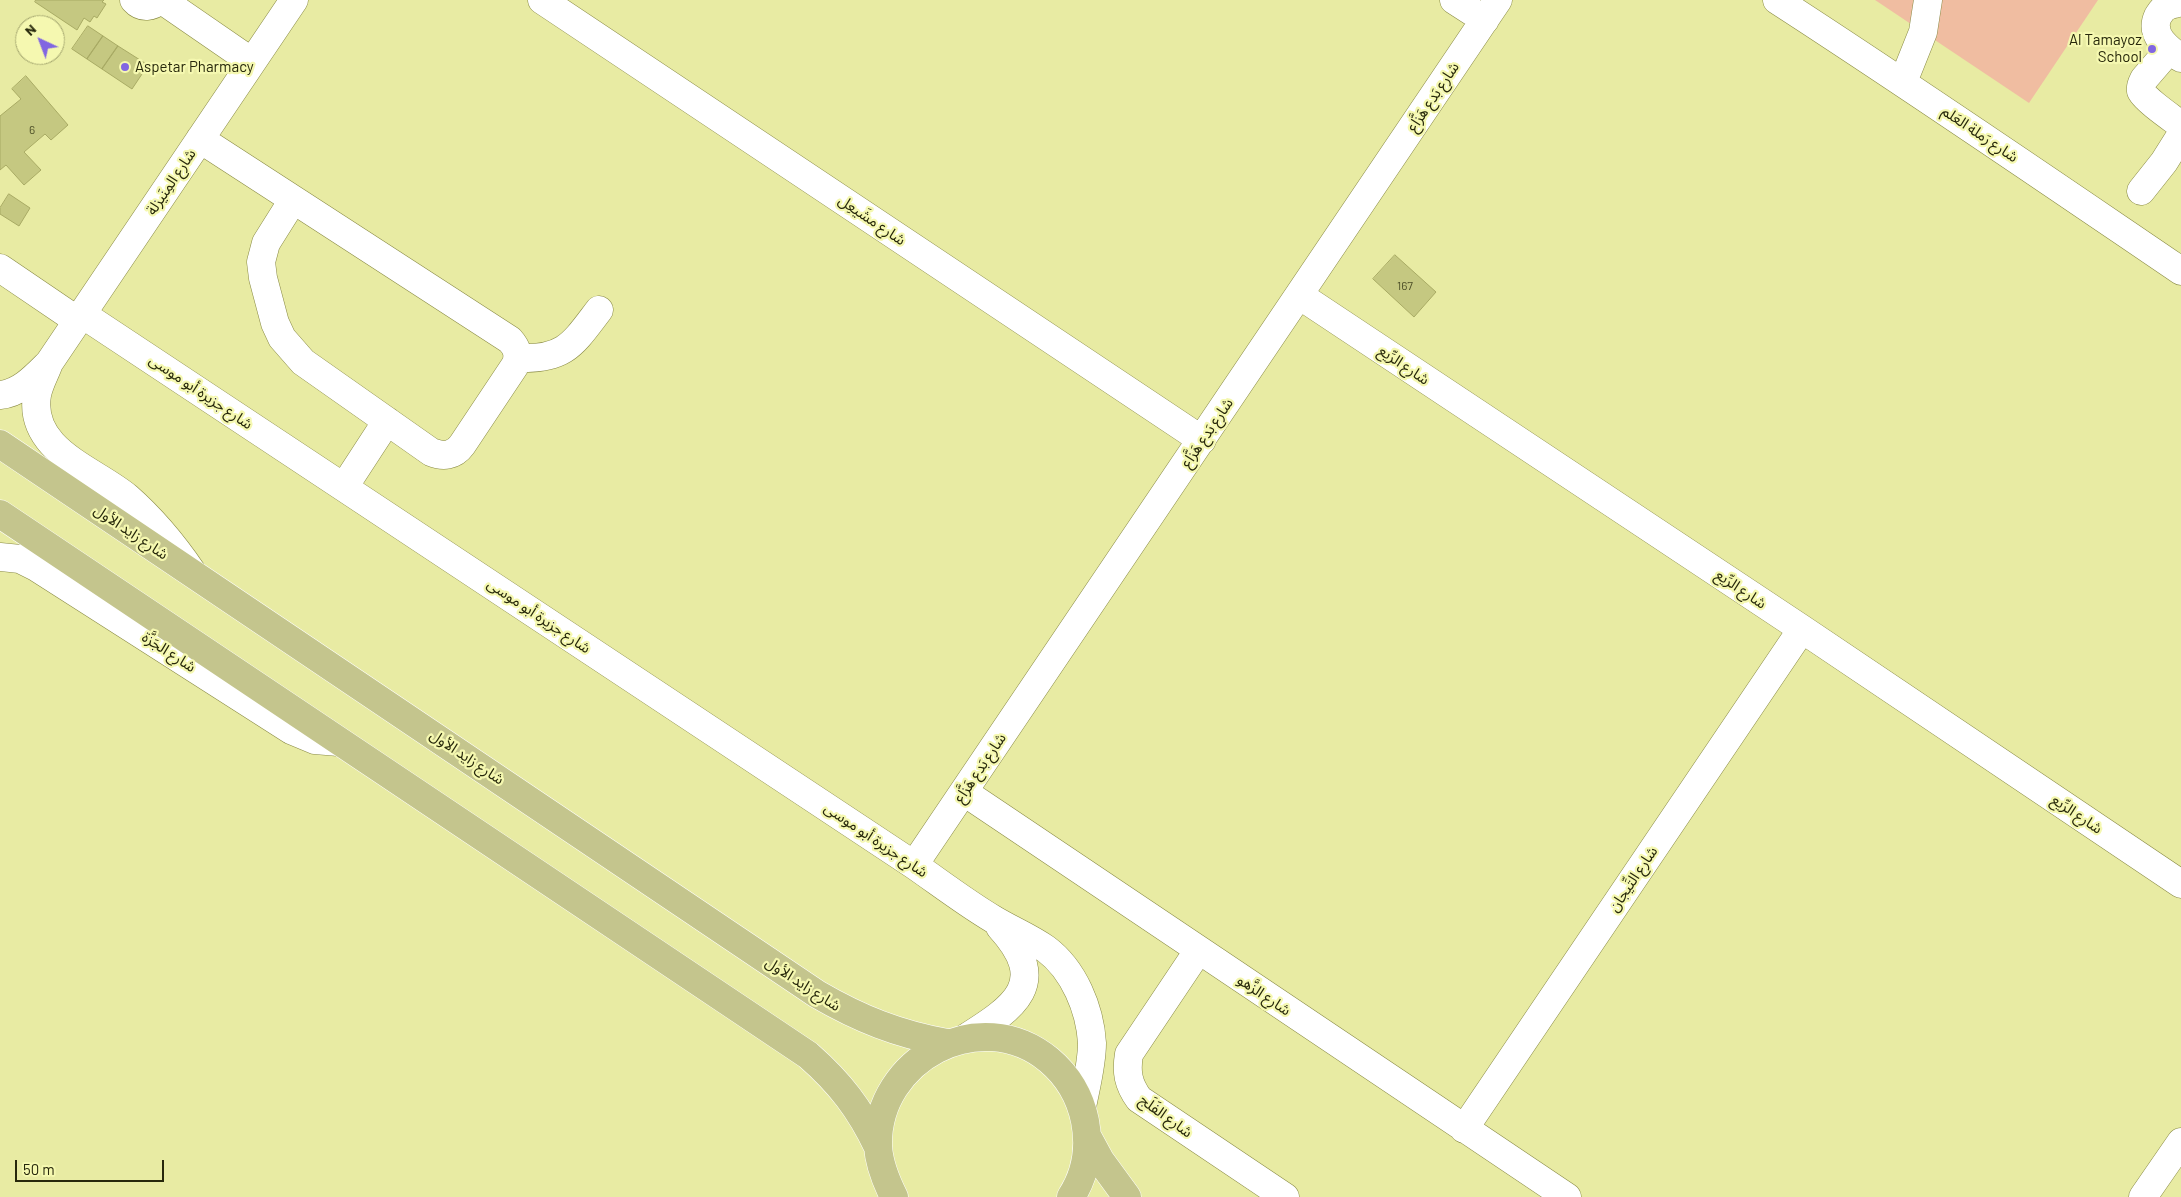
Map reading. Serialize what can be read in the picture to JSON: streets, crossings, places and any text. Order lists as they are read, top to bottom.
{
  "streets": {
    "main road": ["شارع زايد الأول"],
    "street": [
      "شارع بَدع هَزَّاع",
      "شارع رَملة العَلم",
      "شارع المِنَيزلة",
      "شارع مشَيعِل",
      "شارع الرِّيع",
      "شارع جزيرة أبو موسى",
      "شارع الجَزَّة",
      "شارع التِّيجان",
      "شارع الزَّهو",
      "شارع الفَلَج"
    ]
  },
  "crossings": [
    ["شارع بَدع هَزَّاع", "شارع مشَيعِل"],
    ["شارع بَدع هَزَّاع", "شارع الرِّيع"],
    ["شارع بَدع هَزَّاع", "شارع جزيرة أبو موسى"],
    ["شارع بَدع هَزَّاع", "شارع الزَّهو"],
    ["شارع المِنَيزلة", "شارع جزيرة أبو موسى"],
    ["شارع المِنَيزلة", "شارع زايد الأول"],
    ["شارع الرِّيع", "شارع التِّيجان"],
    ["شارع جزيرة أبو موسى", "شارع زايد الأول"],
    ["شارع التِّيجان", "شارع الزَّهو"],
    ["شارع الزَّهو", "شارع الفَلَج"]
  ],
  "places": ["Al Tamayoz School", "Aspetar Pharmacy"],
  "house_numbers": ["6", "167"],
  "scale_bar": "50 m",
  "north": "top left"
}
